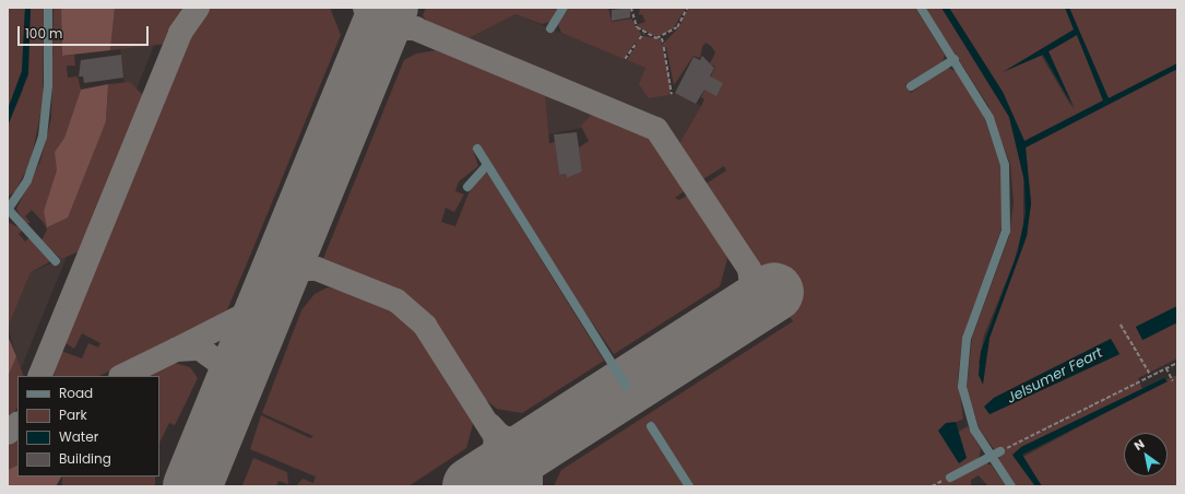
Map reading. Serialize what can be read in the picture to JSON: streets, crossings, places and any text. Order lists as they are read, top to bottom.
{
  "water": ["Jelsumer Feart"],
  "legend": [
    "Road",
    "Park",
    "Water",
    "Building"
  ],
  "scale_bar": "100 m",
  "north": "top left"
}
